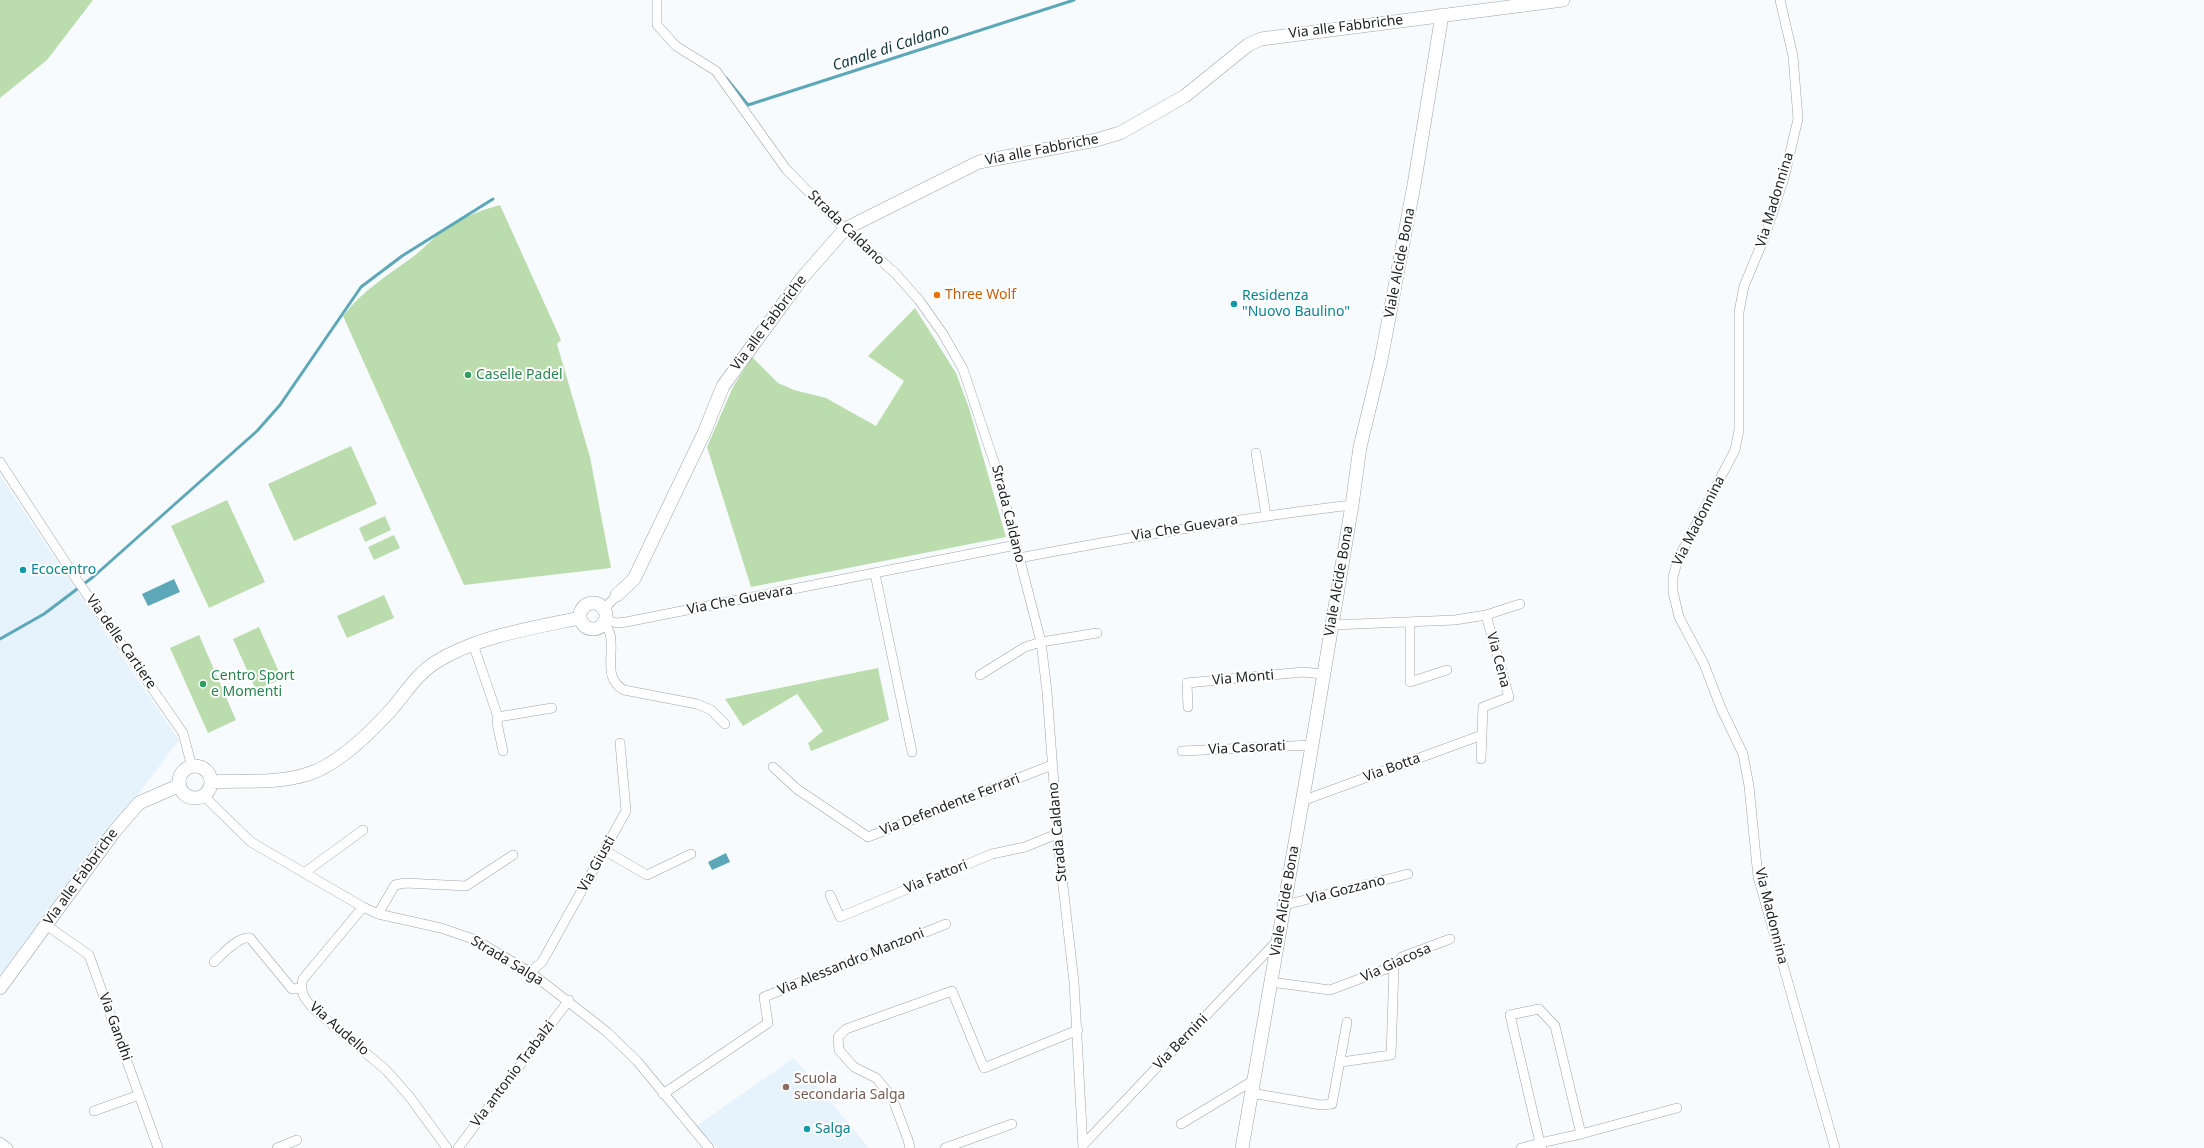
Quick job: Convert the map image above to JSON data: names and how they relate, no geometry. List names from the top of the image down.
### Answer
{
  "streets": {
    "street": [
      "Via alle Fabbriche",
      "Via Madonnina",
      "Strada Caldano",
      "Viale Alcide Bona",
      "Via Che Guevara",
      "Via delle Cartiere",
      "Via Cena",
      "Via Monti",
      "Via Casorati",
      "Via Botta",
      "Via Defendente Ferrari",
      "Via Giusti",
      "Via Fattori",
      "Via Gozzano",
      "Strada Salga",
      "Via Alessandro Manzoni",
      "Via Giacosa",
      "Via Gandhi",
      "Via Audello",
      "Via Bernini",
      "Via antonio Trabalzi"
    ]
  },
  "crossings": [
    ["Via alle Fabbriche", "Strada Caldano"],
    ["Via alle Fabbriche", "Viale Alcide Bona"],
    ["Via alle Fabbriche", "Via delle Cartiere"],
    ["Via alle Fabbriche", "Strada Salga"],
    ["Via alle Fabbriche", "Via Gandhi"],
    ["Strada Caldano", "Via Che Guevara"],
    ["Strada Caldano", "Via Defendente Ferrari"],
    ["Strada Caldano", "Via Fattori"],
    ["Strada Caldano", "Via Bernini"],
    ["Viale Alcide Bona", "Via Che Guevara"],
    ["Viale Alcide Bona", "Via Cena"],
    ["Viale Alcide Bona", "Via Monti"],
    ["Viale Alcide Bona", "Via Casorati"],
    ["Viale Alcide Bona", "Via Botta"],
    ["Viale Alcide Bona", "Via Gozzano"],
    ["Viale Alcide Bona", "Via Giacosa"],
    ["Viale Alcide Bona", "Via Bernini"],
    ["Via delle Cartiere", "Strada Salga"],
    ["Via Cena", "Via Botta"],
    ["Via Giusti", "Strada Salga"],
    ["Strada Salga", "Via Alessandro Manzoni"],
    ["Strada Salga", "Via Audello"],
    ["Strada Salga", "Via antonio Trabalzi"]
  ],
  "water": ["Canale di Caldano"],
  "places": [
    "Three Wolf",
    "Residenza \"Nuovo Baulino\"",
    "Caselle Padel",
    "Ecocentro",
    "Centro Sport e Momenti",
    "Scuola secondaria Salga",
    "Salga"
  ]
}
